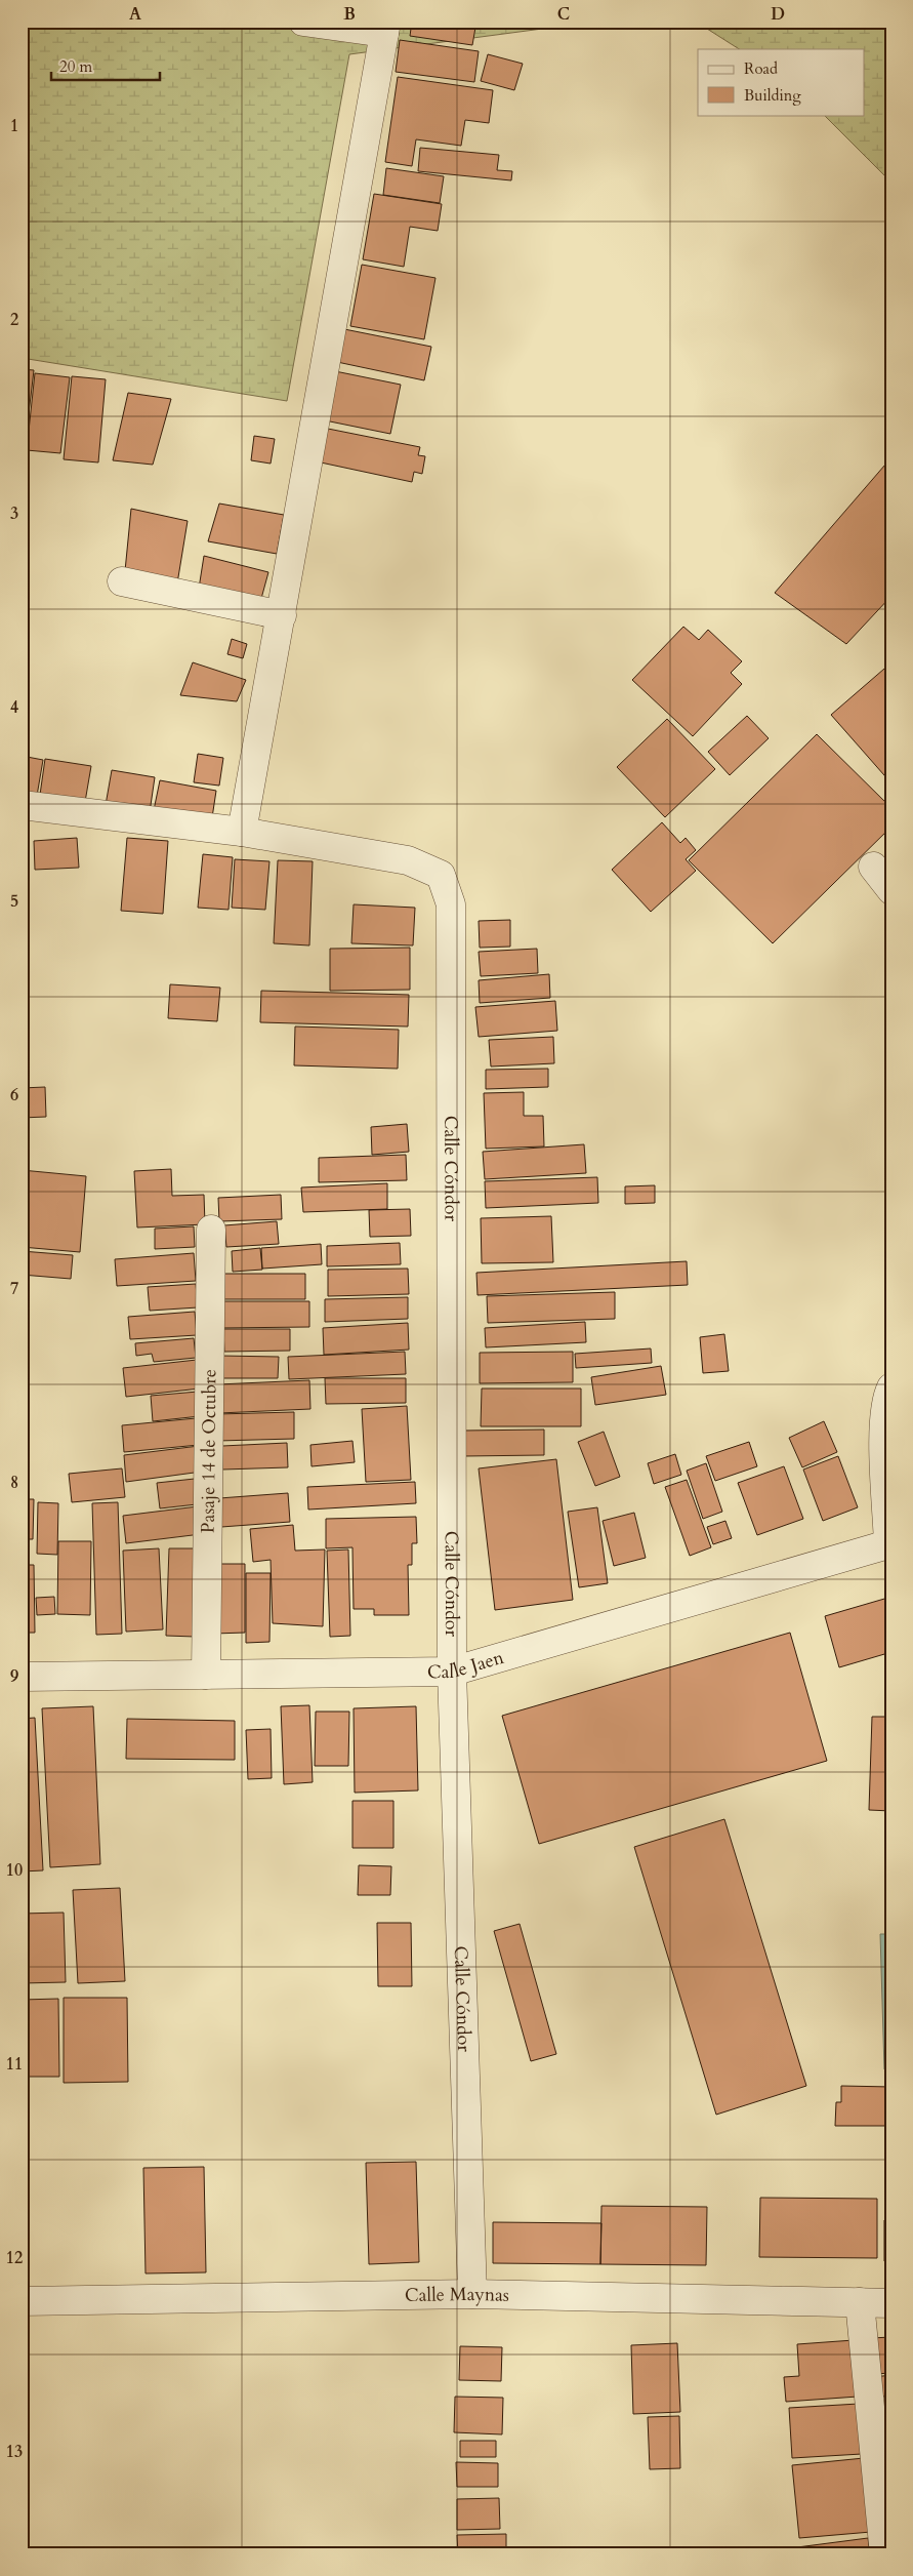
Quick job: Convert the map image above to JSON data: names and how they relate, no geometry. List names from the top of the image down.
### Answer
{
  "streets": {
    "street": [
      "Calle Cóndor",
      "Pasaje 14 de Octubre",
      "Calle Jaen",
      "Calle Maynas"
    ]
  },
  "crossings": [
    ["Calle Cóndor", "Calle Jaen"],
    ["Calle Cóndor", "Calle Maynas"],
    ["Pasaje 14 de Octubre", "Calle Jaen"]
  ],
  "legend": ["Road", "Building"],
  "scale_bar": "20 m",
  "grid": {
    "columns": [
      "A",
      "B",
      "C",
      "D"
    ],
    "rows": [
      "1",
      "2",
      "3",
      "4",
      "5",
      "6",
      "7",
      "8",
      "9",
      "10",
      "11",
      "12",
      "13"
    ]
  }
}
